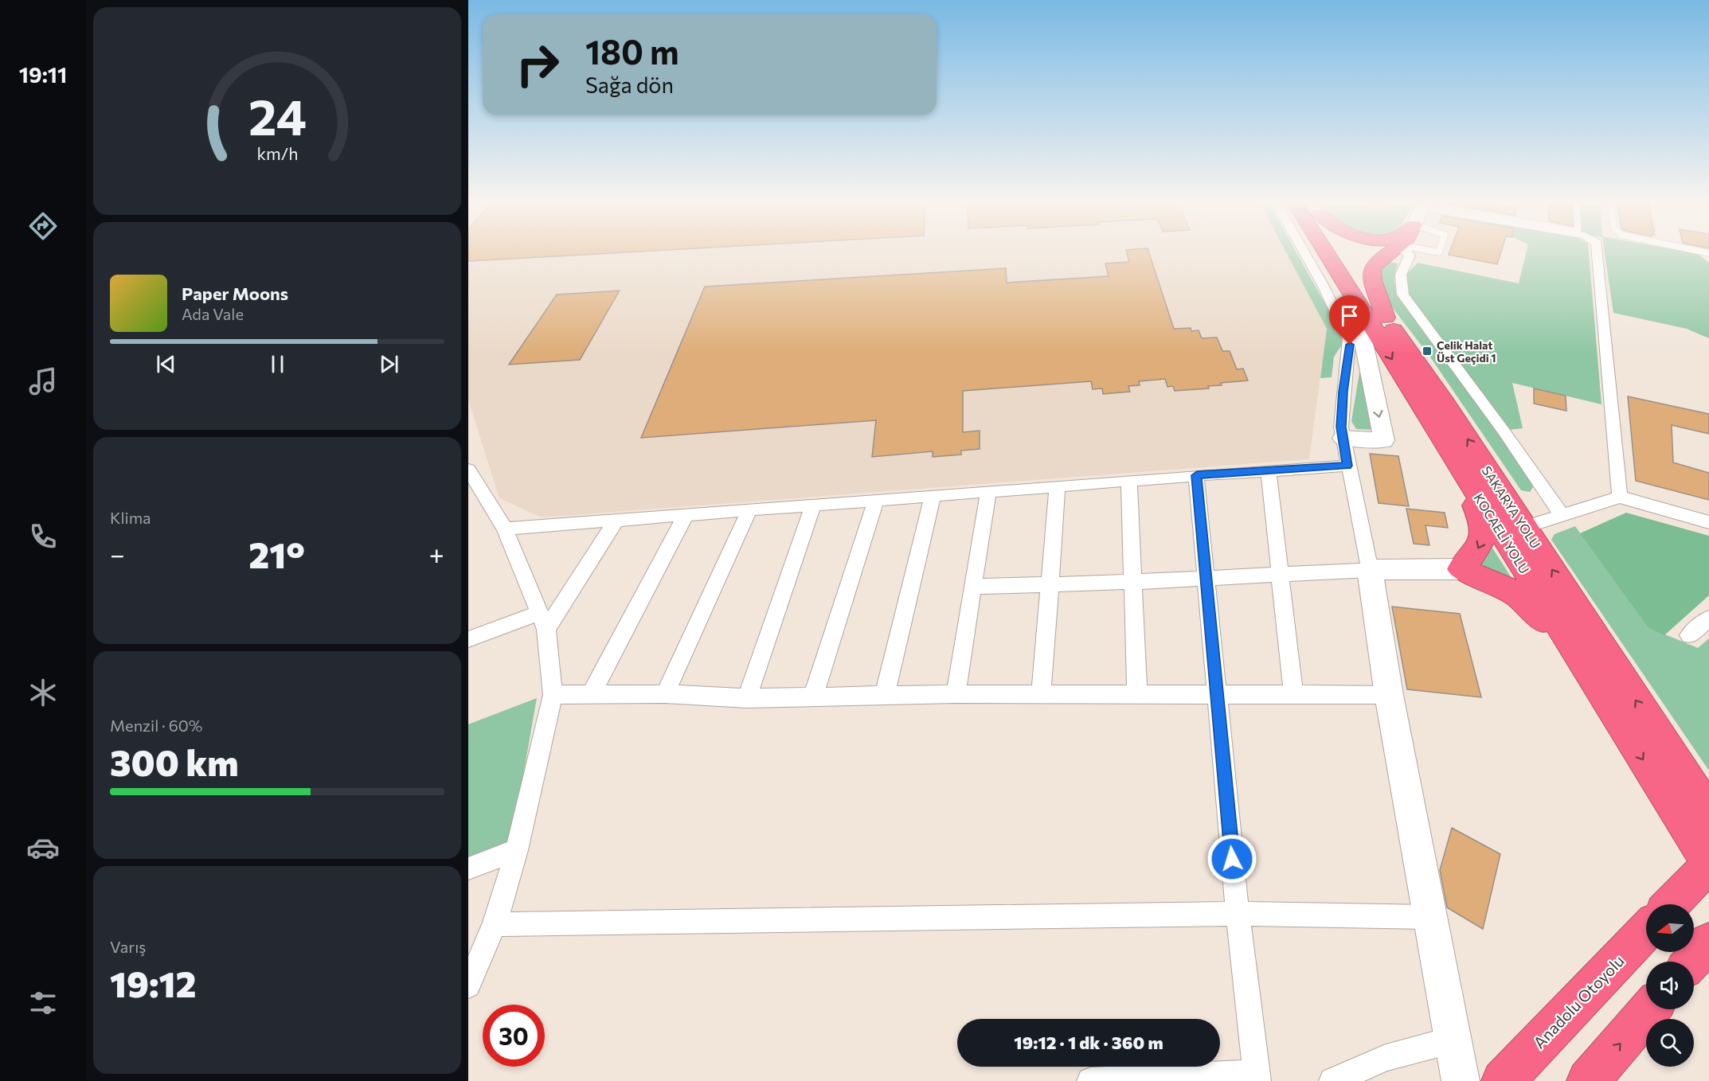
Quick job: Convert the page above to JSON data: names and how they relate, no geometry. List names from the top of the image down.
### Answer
{
  "streets": {
    "highway": ["SAKARYA YOLU", "KOCAELİ YOLU", "Anadolu Otoyolu"]
  },
  "crossings": [
    ["KOCAELİ YOLU", "Anadolu Otoyolu"]
  ],
  "one_way": ["KOCAELİ YOLU"],
  "places": {
    "transit": ["Çelik Halat Üst Geçidi 1"]
  },
  "north": "left",
  "page": {
    "tabs": "19:11",
    "turn": ["180 m", "Sağa dön"],
    "song": ["Paper Moons", "Ada Vale"],
    "tile": [
      "Klima",
      ["Menzil · 60%", "300 km"],
      ["Varış", "19:12"]
    ],
    "heat": ["−", "21°", "+"],
    "limit": "30",
    "trip": "19:12 · 1 dk · 360 m",
    "gauge": ["24", "km/h"]
  }
}
